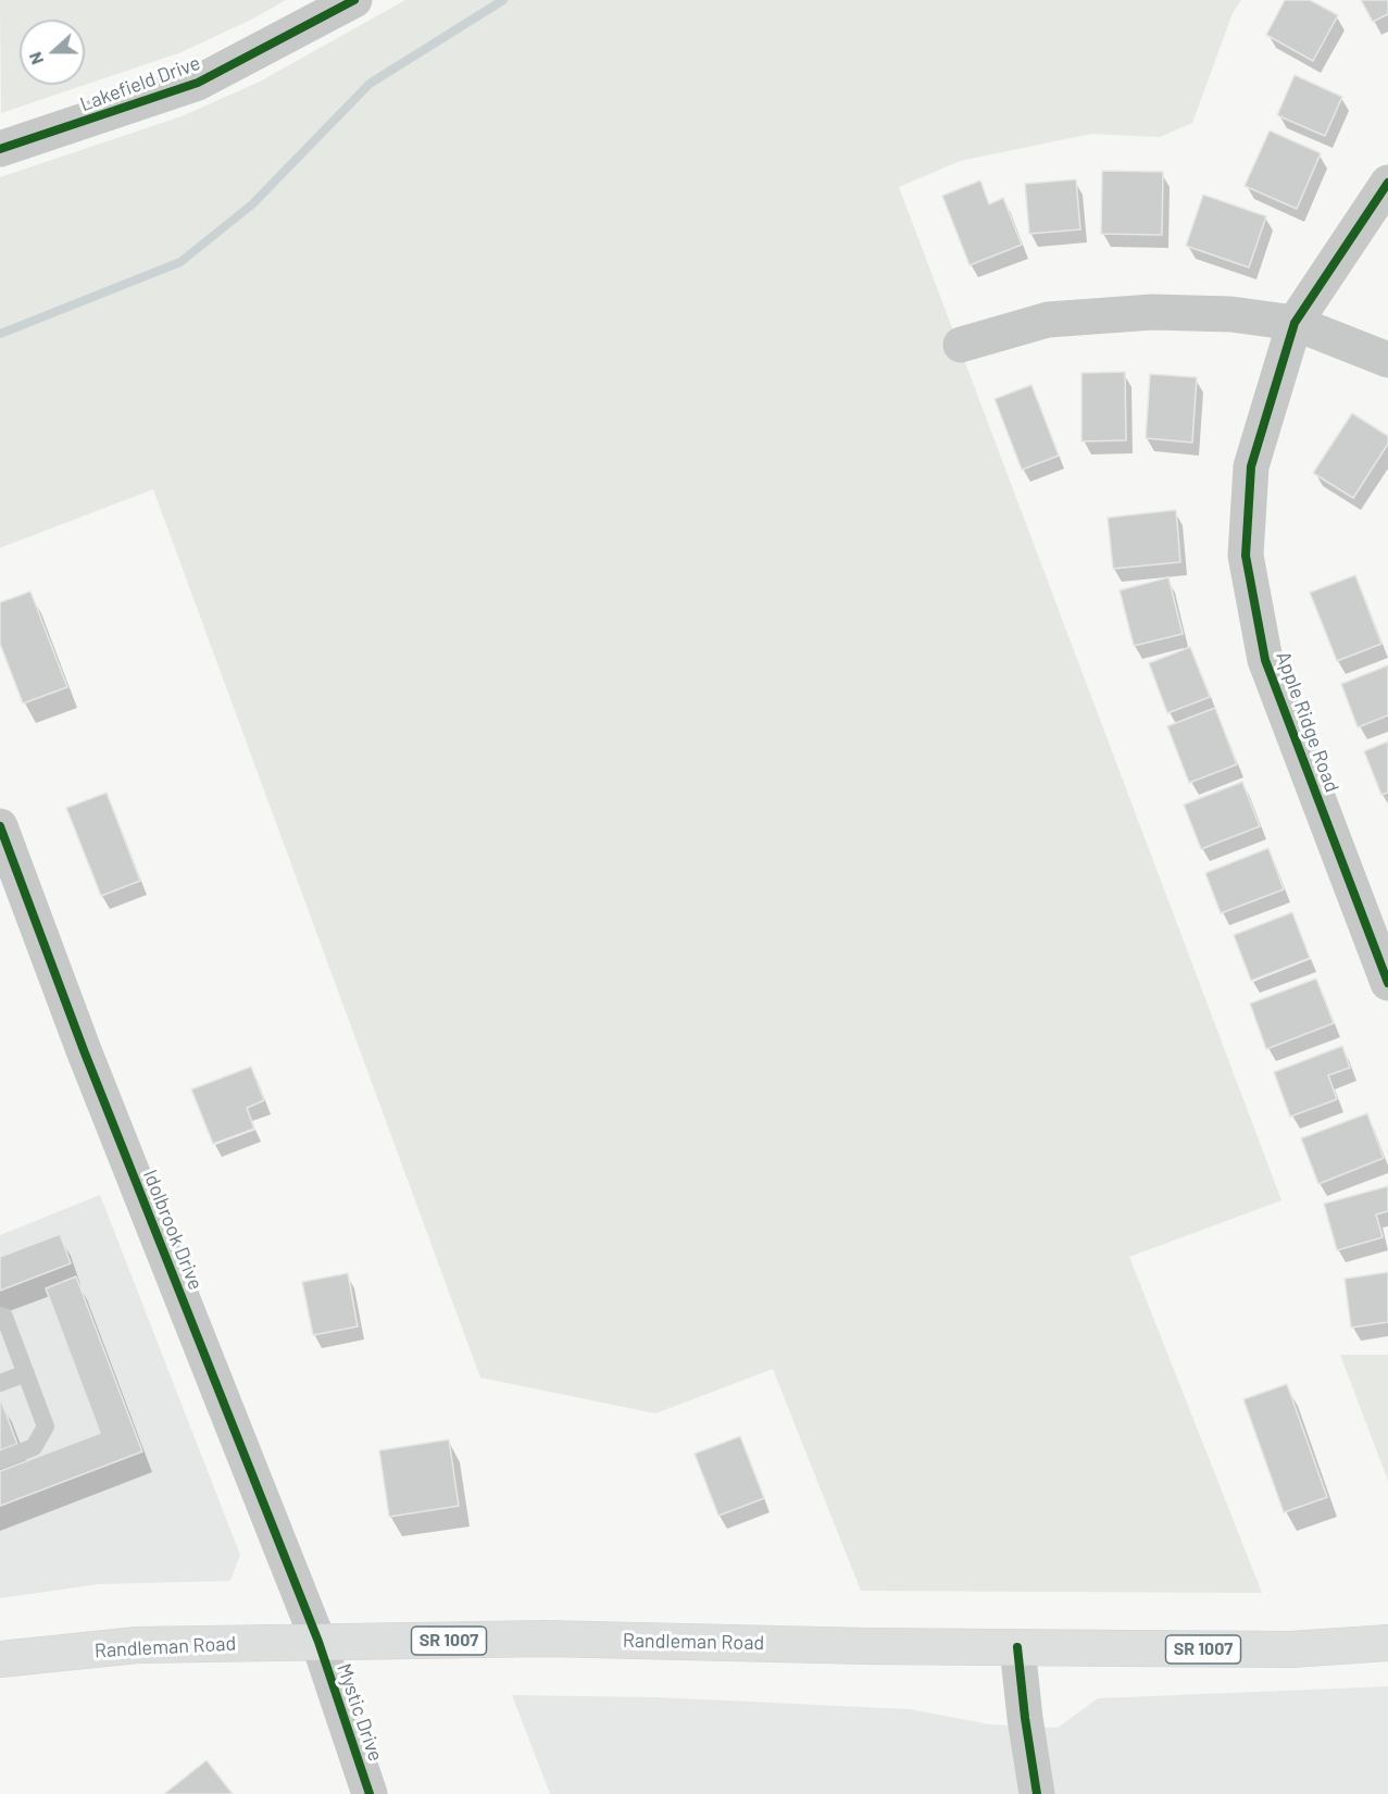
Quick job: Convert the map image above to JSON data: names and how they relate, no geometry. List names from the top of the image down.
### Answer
{
  "streets": {
    "main road": ["SR 1007", "Randleman Road"],
    "street": [
      "Lakefield Drive",
      "Apple Ridge Road",
      "Idolbrook Drive",
      "Mystic Drive"
    ]
  },
  "crossings": [
    ["Idolbrook Drive", "Randleman Road"],
    ["Idolbrook Drive", "Mystic Drive"],
    ["Randleman Road", "Mystic Drive"]
  ],
  "north": "left"
}
